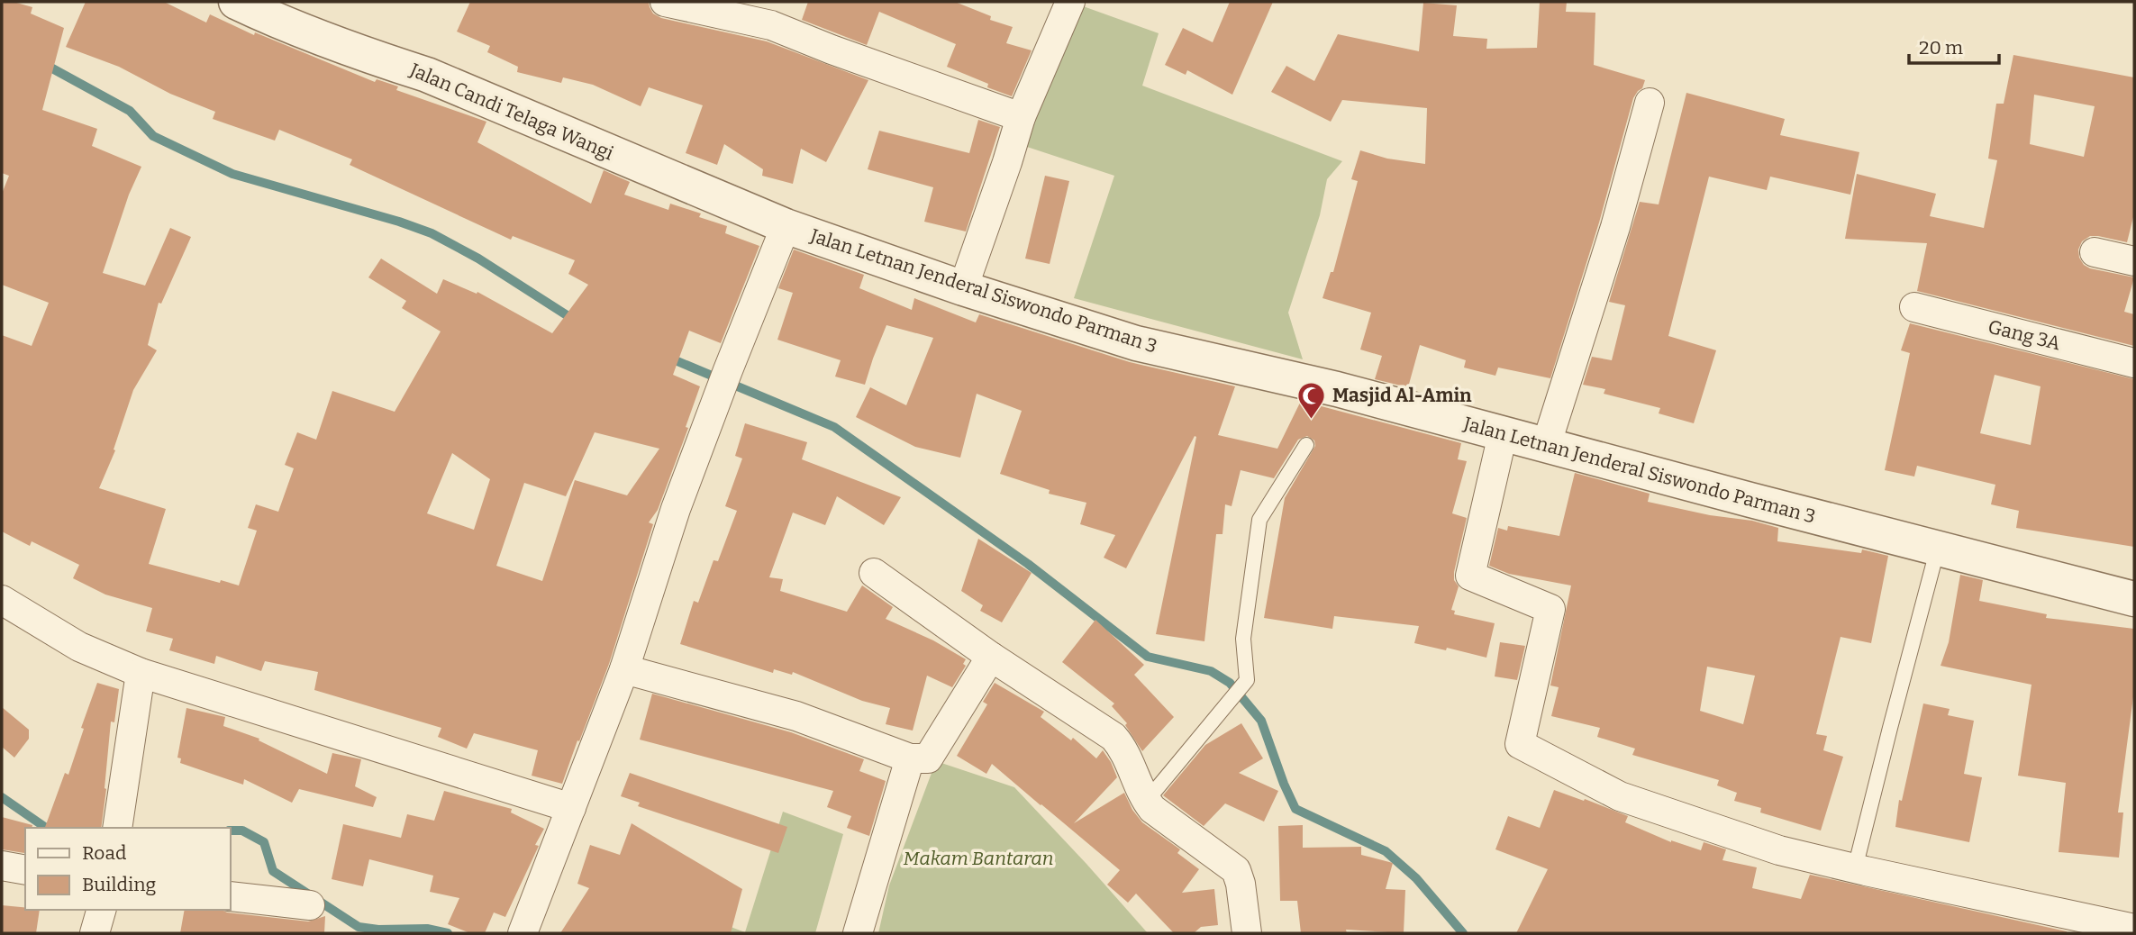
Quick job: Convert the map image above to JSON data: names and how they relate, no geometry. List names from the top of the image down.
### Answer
{
  "streets": {
    "street": ["Jalan Candi Telaga Wangi", "Jalan Letnan Jenderal Siswondo Parman 3", "Gang 3A"]
  },
  "crossings": [
    ["Jalan Candi Telaga Wangi", "Jalan Letnan Jenderal Siswondo Parman 3"]
  ],
  "parks": ["Makam Bantaran"],
  "places": {
    "mosque": ["Masjid Al-Amin"]
  },
  "legend": ["Road", "Building"],
  "scale_bar": "20 m"
}
